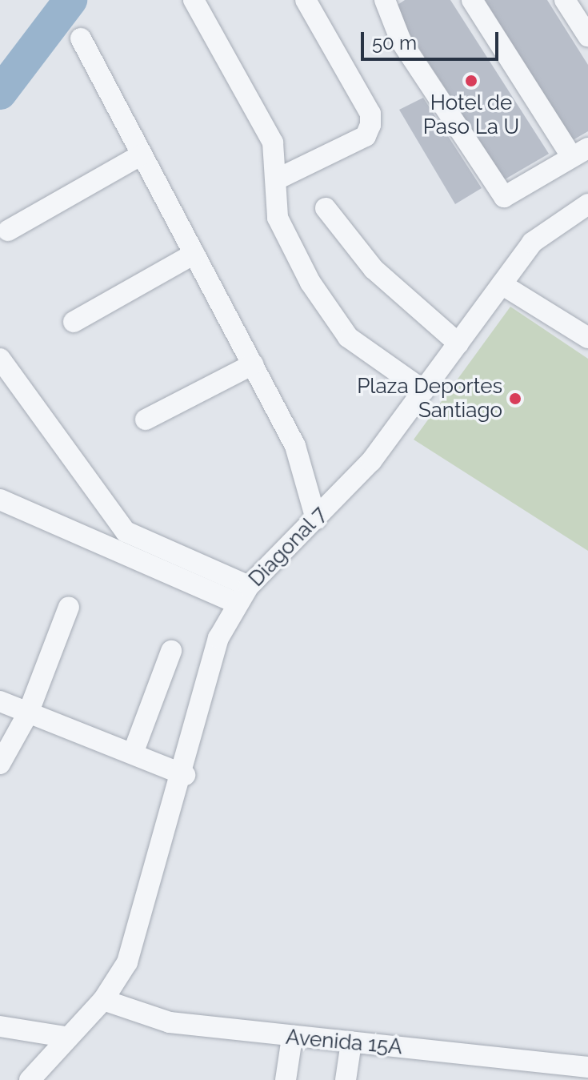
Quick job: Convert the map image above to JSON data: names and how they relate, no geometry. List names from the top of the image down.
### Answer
{
  "streets": {
    "street": ["Diagonal 7", "Avenida 15A"]
  },
  "crossings": [
    ["Diagonal 7", "Avenida 15A"]
  ],
  "places": ["Hotel de Paso La U", "Plaza Deportes Santiago"],
  "scale_bar": "50 m"
}
